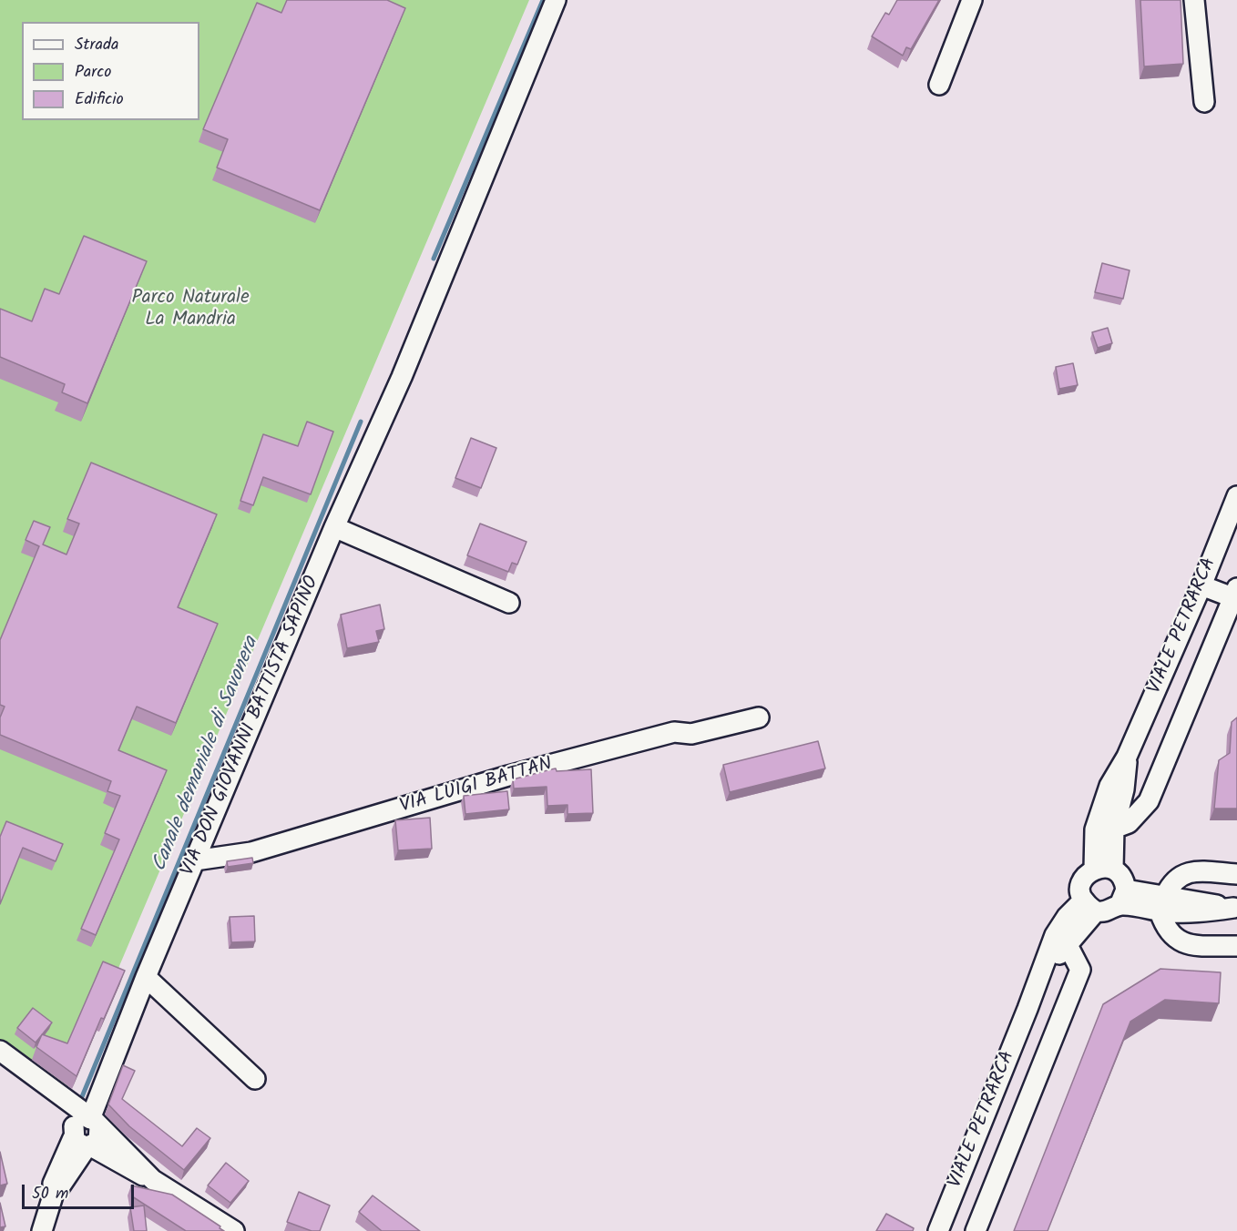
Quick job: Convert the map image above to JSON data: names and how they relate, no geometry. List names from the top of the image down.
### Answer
{
  "streets": {
    "street": ["VIALE PETRARCA", "VIA DON GIOVANNI BATTISTA SAPINO", "VIA LUIGI BATTAN"]
  },
  "crossings": [
    ["VIA DON GIOVANNI BATTISTA SAPINO", "VIA LUIGI BATTAN"]
  ],
  "water": ["Canale demaniale di Savonera"],
  "parks": ["Parco Naturale La Mandria"],
  "legend": ["Strada", "Parco", "Edificio"],
  "scale_bar": "50 m"
}
